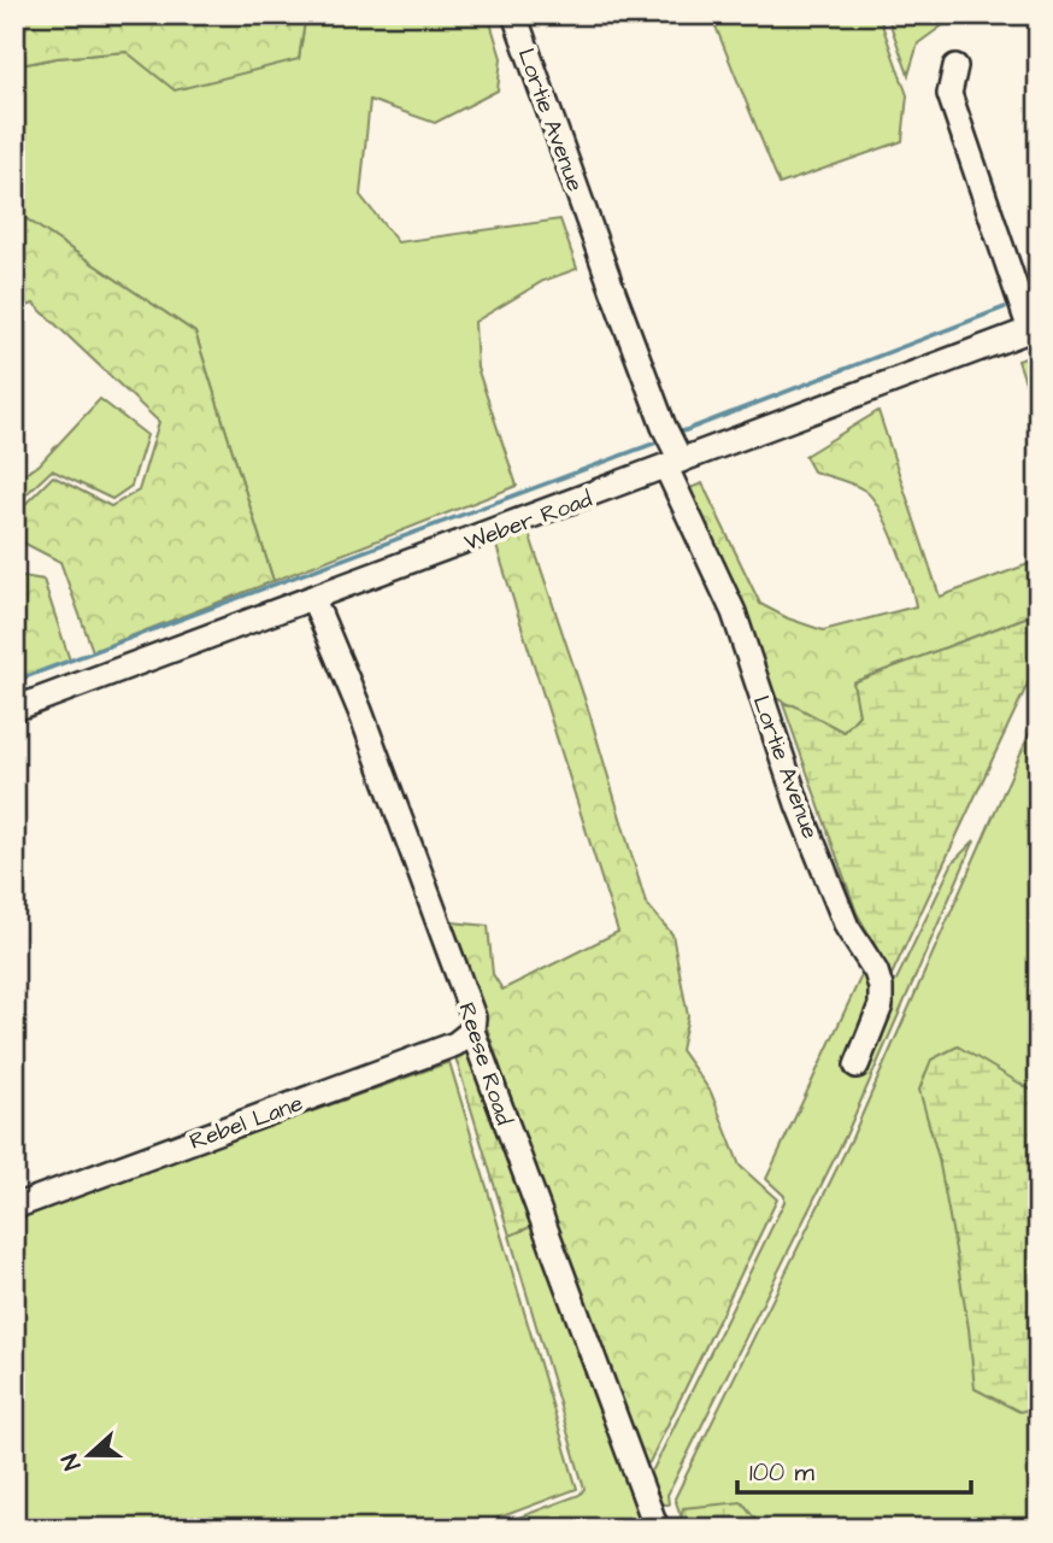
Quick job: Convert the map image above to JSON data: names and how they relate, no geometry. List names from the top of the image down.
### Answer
{
  "streets": {
    "street": [
      "Lortie Avenue",
      "Weber Road",
      "Reese Road",
      "Rebel Lane"
    ]
  },
  "crossings": [
    ["Lortie Avenue", "Weber Road"],
    ["Weber Road", "Reese Road"],
    ["Reese Road", "Rebel Lane"]
  ],
  "scale_bar": "100 m",
  "north": "left"
}
